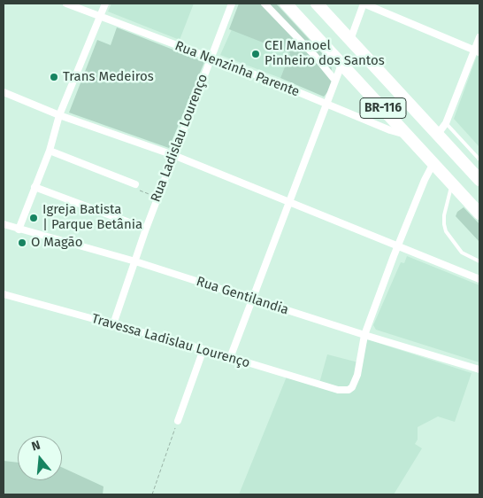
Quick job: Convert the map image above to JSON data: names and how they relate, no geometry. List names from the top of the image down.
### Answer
{
  "streets": {
    "highway": ["BR-116"],
    "street": [
      "Rua Nenzinha Parente",
      "Rua Ladislau Lourenço",
      "Rua Gentilandia",
      "Travessa Ladislau Lourenço"
    ]
  },
  "crossings": [
    ["Rua Nenzinha Parente", "BR-116"],
    ["Rua Nenzinha Parente", "Rua Ladislau Lourenço"],
    ["Rua Ladislau Lourenço", "Rua Gentilandia"],
    ["Rua Ladislau Lourenço", "Travessa Ladislau Lourenço"],
    ["Rua Gentilandia", "Travessa Ladislau Lourenço"]
  ],
  "places": [
    "CEI Manoel Pinheiro dos Santos",
    "Trans Medeiros",
    "Igreja Batista | Parque Betânia",
    "O Magão"
  ],
  "north": "top"
}
